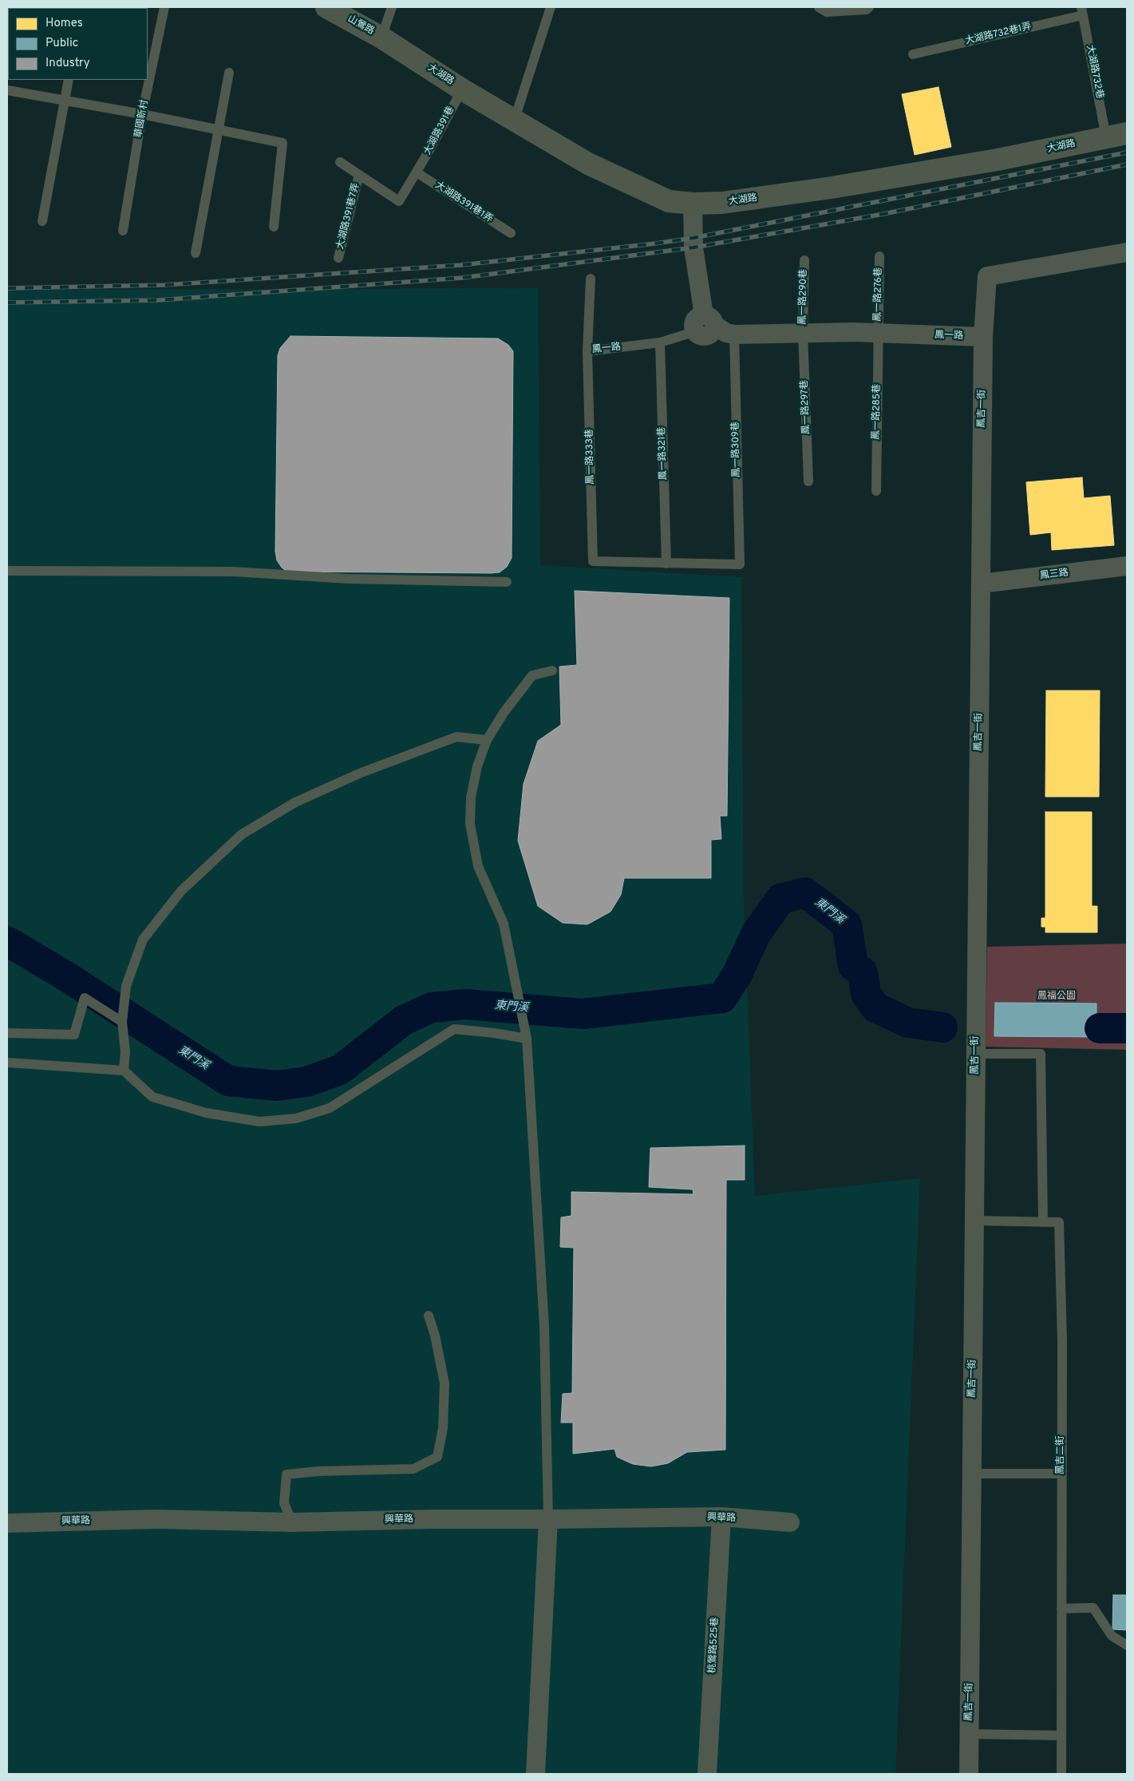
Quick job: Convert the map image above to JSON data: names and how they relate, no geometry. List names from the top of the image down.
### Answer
{
  "streets": {
    "street": [
      "山鶯路",
      "大湖路",
      "鳳一路",
      "鳳吉一街",
      "鳳三路",
      "興華路",
      "桃鶯路525巷"
    ],
    "lane": [
      "大湖路732巷1弄",
      "大湖路732巷",
      "華國新村",
      "大湖路391巷",
      "大湖路391巷1弄",
      "大湖路391巷7弄",
      "鳳一路276巷",
      "鳳一路290巷",
      "鳳一路297巷",
      "鳳一路285巷",
      "鳳一路309巷",
      "鳳一路321巷",
      "鳳一路333巷",
      "鳳吉二街"
    ]
  },
  "crossings": [
    ["山鶯路", "大湖路"],
    ["大湖路732巷1弄", "大湖路732巷"],
    ["大湖路732巷", "大湖路"],
    ["大湖路", "大湖路391巷"],
    ["大湖路391巷", "大湖路391巷1弄"],
    ["大湖路391巷", "大湖路391巷7弄"],
    ["鳳一路276巷", "鳳一路"],
    ["鳳一路276巷", "鳳一路285巷"],
    ["鳳一路290巷", "鳳一路"],
    ["鳳一路290巷", "鳳一路297巷"],
    ["鳳一路", "鳳一路297巷"],
    ["鳳一路", "鳳吉一街"],
    ["鳳一路", "鳳一路285巷"],
    ["鳳一路", "鳳一路309巷"],
    ["鳳一路", "鳳一路321巷"],
    ["鳳一路", "鳳一路333巷"],
    ["鳳吉一街", "鳳三路"],
    ["鳳吉一街", "鳳吉二街"],
    ["鳳一路309巷", "鳳一路321巷"],
    ["鳳一路309巷", "鳳一路333巷"],
    ["鳳一路321巷", "鳳一路333巷"],
    ["興華路", "桃鶯路525巷"]
  ],
  "water": ["東門溪"],
  "parks": ["鳳福公園"],
  "legend": ["Homes", "Public", "Industry"]
}
